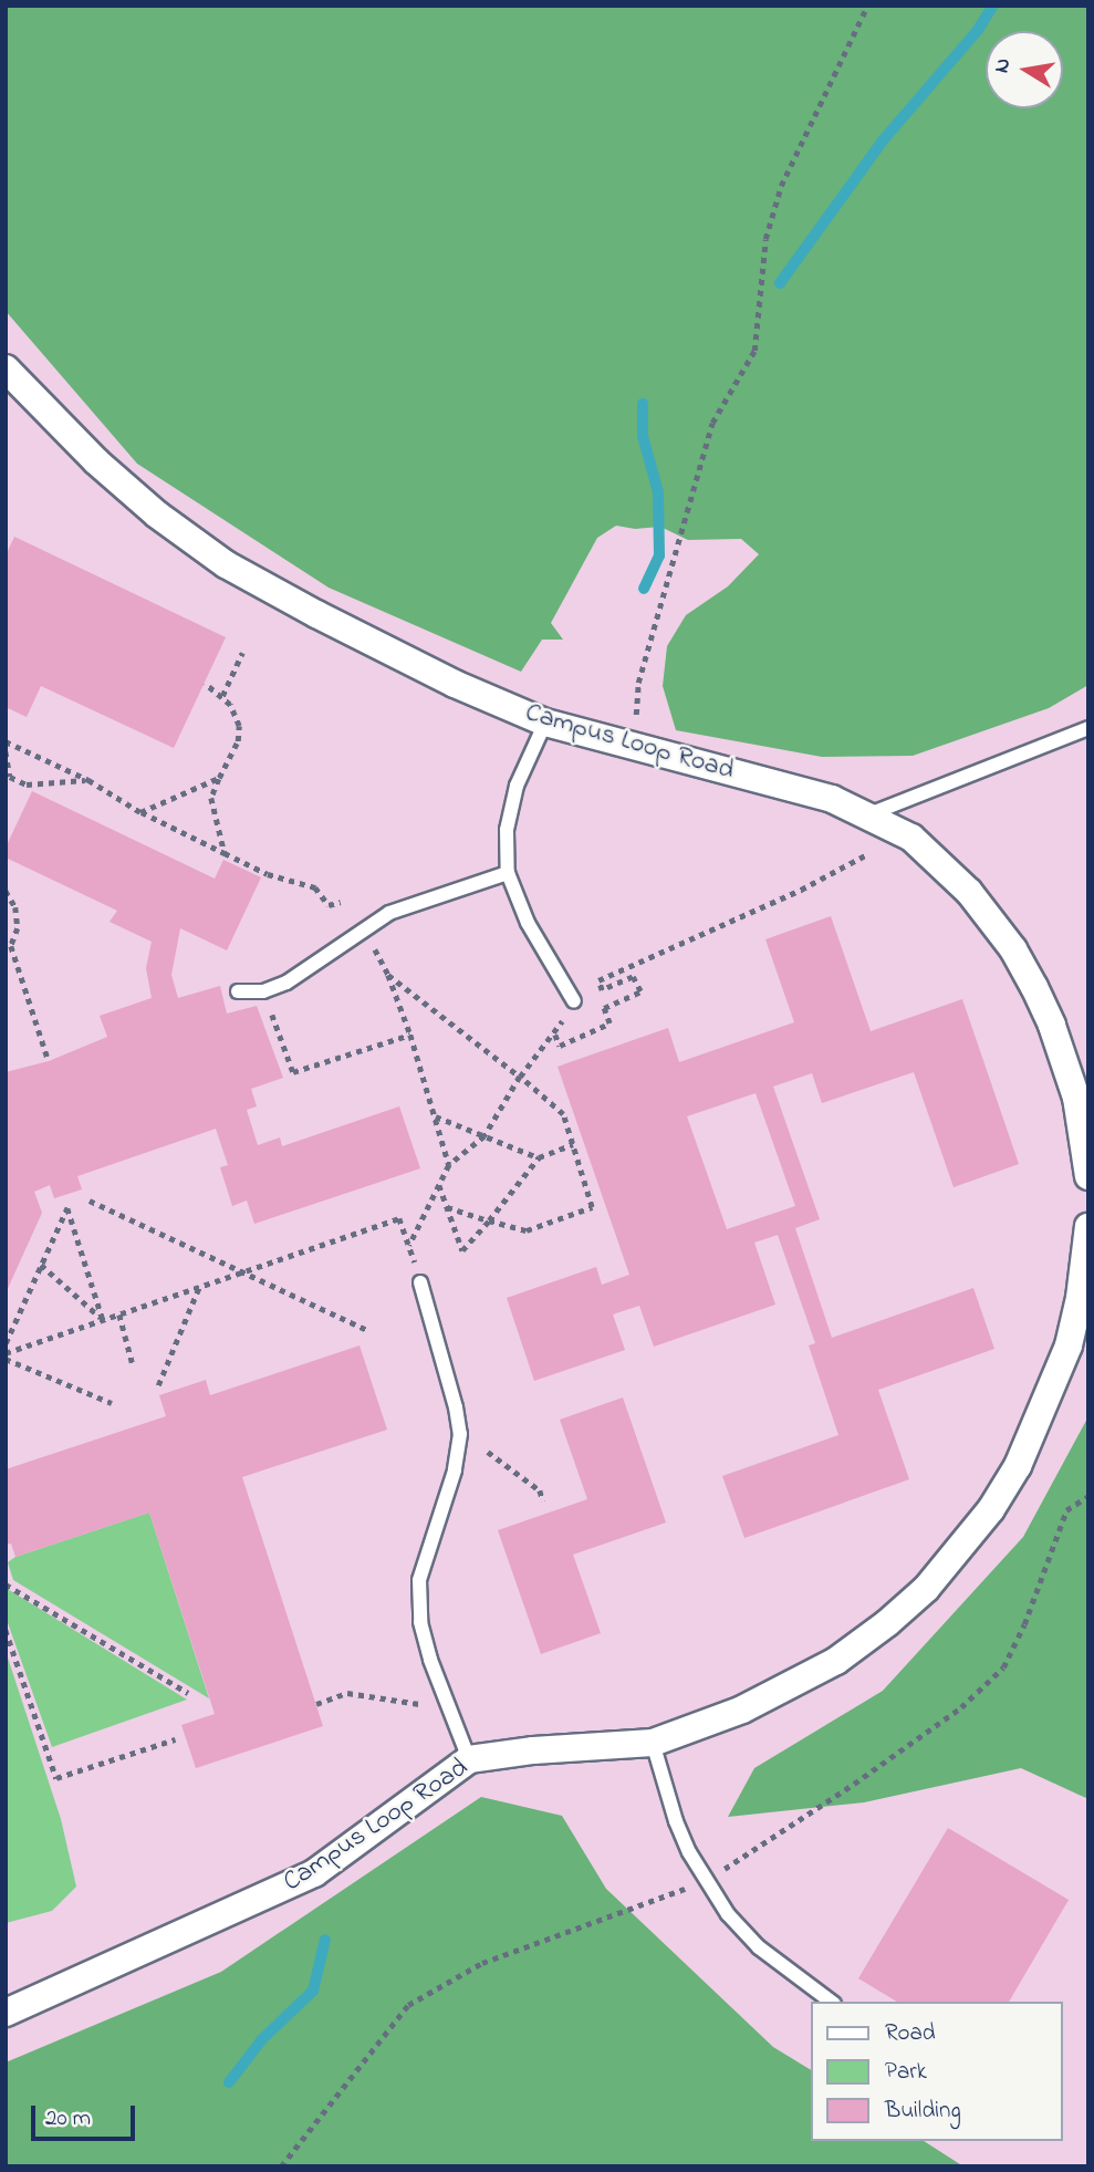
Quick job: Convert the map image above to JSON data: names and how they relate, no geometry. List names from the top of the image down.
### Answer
{
  "streets": {
    "street": ["Campus Loop Road"]
  },
  "legend": ["Road", "Park", "Building"],
  "scale_bar": "20 m",
  "north": "left"
}
